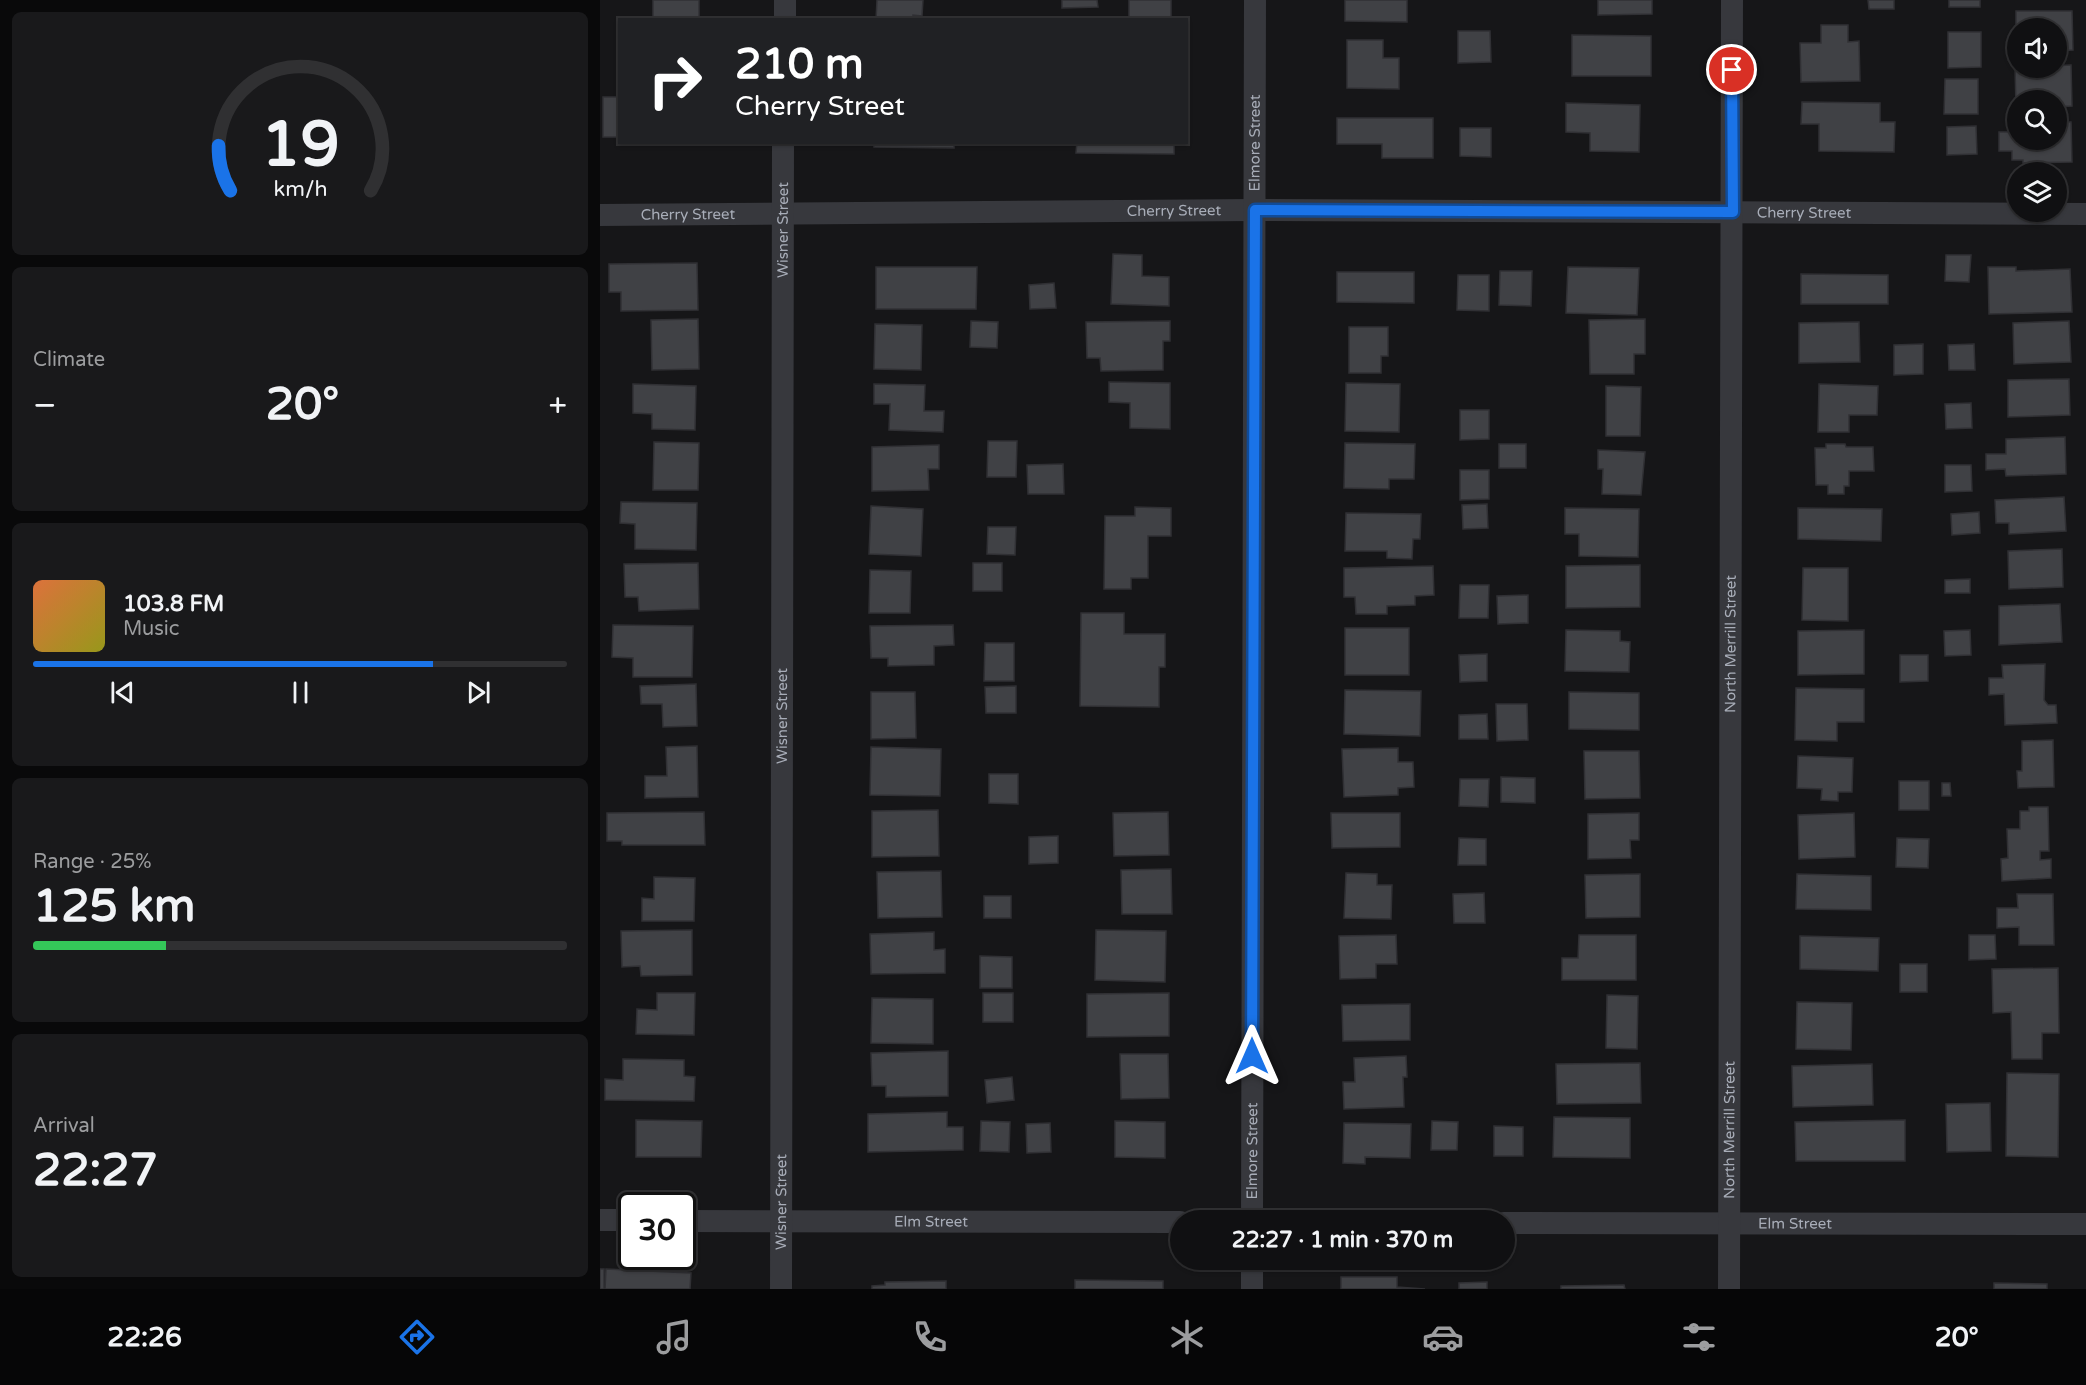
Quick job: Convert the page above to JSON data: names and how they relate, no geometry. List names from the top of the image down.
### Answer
{
  "streets": {
    "street": [
      "Elmore Street",
      "Cherry Street",
      "Wisner Street",
      "North Merrill Street",
      "Elm Street"
    ]
  },
  "crossings": [
    ["Elmore Street", "Cherry Street"],
    ["Cherry Street", "Wisner Street"],
    ["Cherry Street", "North Merrill Street"],
    ["Wisner Street", "Elm Street"],
    ["North Merrill Street", "Elm Street"]
  ],
  "page": {
    "turn": ["210 m", "Cherry Street"],
    "tile": [
      "Climate",
      ["Range · 25%", "125 km"],
      ["Arrival", "22:27"]
    ],
    "heat": ["−", "20°", "+"],
    "song": ["103.8 FM", "Music"],
    "limit": "30",
    "trip": "22:27 · 1 min · 370 m",
    "tabs": ["22:26", "20°"],
    "gauge": ["19", "km/h"]
  }
}
